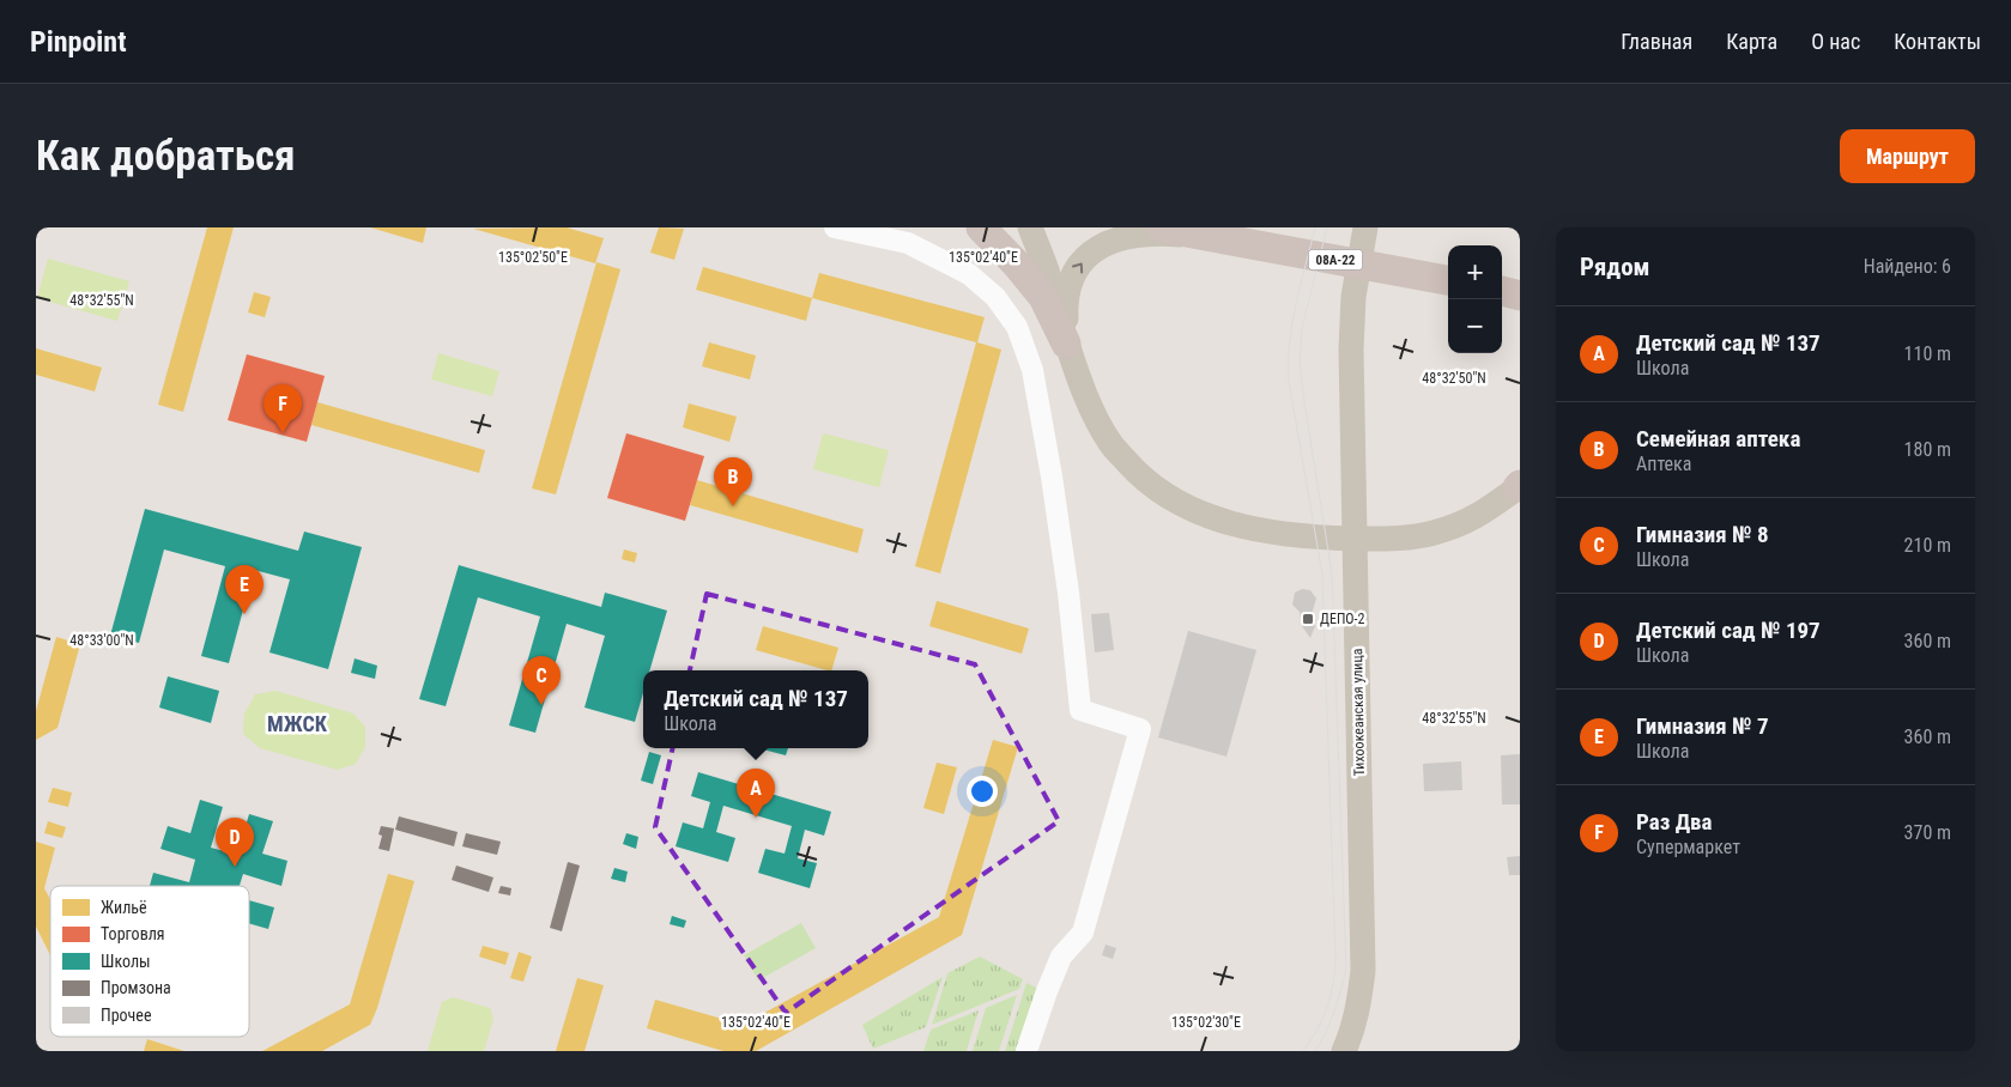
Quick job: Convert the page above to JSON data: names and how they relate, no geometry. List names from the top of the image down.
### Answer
{
  "streets": {
    "highway": ["08А-22"],
    "main road": ["Тихоокеанская улица"]
  },
  "districts": ["МЖСК"],
  "places": {
    "transit": ["ДЕПО-2"]
  },
  "legend": [
    "Жильё",
    "Торговля",
    "Школы",
    "Промзона",
    "Прочее"
  ],
  "page": {
    "header": "Pinpoint",
    "nav": [
      "Главная",
      "Карта",
      "О нас",
      "Контакты"
    ],
    "buttons": "Маршрут",
    "title": "Как добраться",
    "heading": ["Рядом", "Найдено: 6"],
    "map_buttons": ["+", "−"],
    "list": [
      {
        "mark": "A",
        "name": "Детский сад № 137",
        "note": "Школа",
        "value": "110 m"
      },
      {
        "mark": "B",
        "name": "Семейная аптека",
        "note": "Аптека",
        "value": "180 m"
      },
      {
        "mark": "C",
        "name": "Гимназия № 8",
        "note": "Школа",
        "value": "210 m"
      },
      {
        "mark": "D",
        "name": "Детский сад № 197",
        "note": "Школа",
        "value": "360 m"
      },
      {
        "mark": "E",
        "name": "Гимназия № 7",
        "note": "Школа",
        "value": "360 m"
      },
      {
        "mark": "F",
        "name": "Раз Два",
        "note": "Супермаркет",
        "value": "370 m"
      }
    ],
    "pins": [
      "F",
      "B",
      "E",
      "C",
      "A",
      "D"
    ],
    "popup": ["Детский сад № 137", "Школа"]
  },
  "coordinates": [
    "135°02'50\"E",
    "135°02'40\"E",
    "48°32'55\"N",
    "48°32'50\"N",
    "48°33'00\"N",
    "135°02'30\"E"
  ]
}
